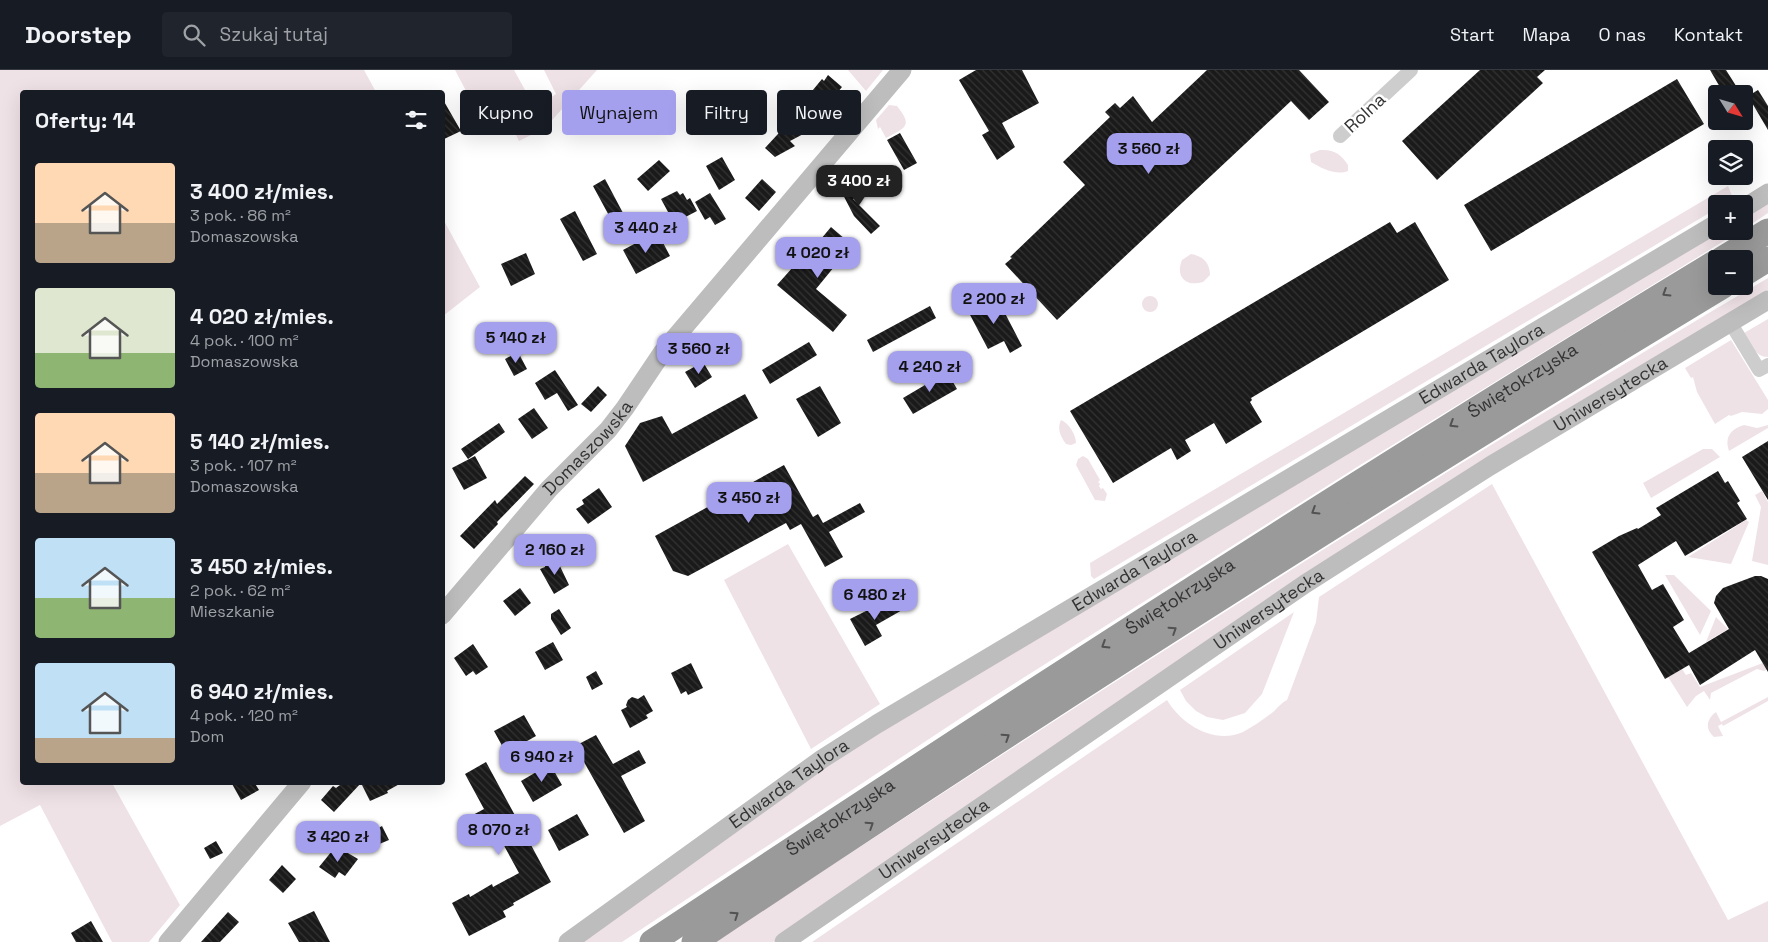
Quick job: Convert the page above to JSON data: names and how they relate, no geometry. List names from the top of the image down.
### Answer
{
  "streets": {
    "highway": ["Świętokrzyska"],
    "street": [
      "Rolna",
      "Edwarda Taylora",
      "Uniwersytecka",
      "Domaszowska"
    ]
  },
  "north": "bottom right",
  "page": {
    "header": "Doorstep",
    "search": "Szukaj tutaj",
    "nav": [
      "Start",
      "Mapa",
      "O nas",
      "Kontakt"
    ],
    "map_buttons": ["+", "−"],
    "chip": [
      "Kupno",
      "Wynajem",
      "Filtry",
      "Nowe"
    ],
    "heading": "Oferty: 14",
    "price": [
      "3 560 zł",
      "3 400 zł",
      "3 440 zł",
      "4 020 zł",
      "2 200 zł",
      "5 140 zł",
      "3 560 zł",
      "4 240 zł",
      "3 450 zł",
      "2 160 zł",
      "6 480 zł",
      "6 940 zł",
      "8 070 zł",
      "3 420 zł"
    ],
    "list": [
      {
        "name": "3 400 zł/mies.",
        "note": "3 pok. · 86 m² · Domaszowska"
      },
      {
        "name": "4 020 zł/mies.",
        "note": "4 pok. · 100 m² · Domaszowska"
      },
      {
        "name": "5 140 zł/mies.",
        "note": "3 pok. · 107 m² · Domaszowska"
      },
      {
        "name": "3 450 zł/mies.",
        "note": "2 pok. · 62 m² · Mieszkanie"
      },
      {
        "name": "6 940 zł/mies.",
        "note": "4 pok. · 120 m² · Dom"
      }
    ]
  }
}
